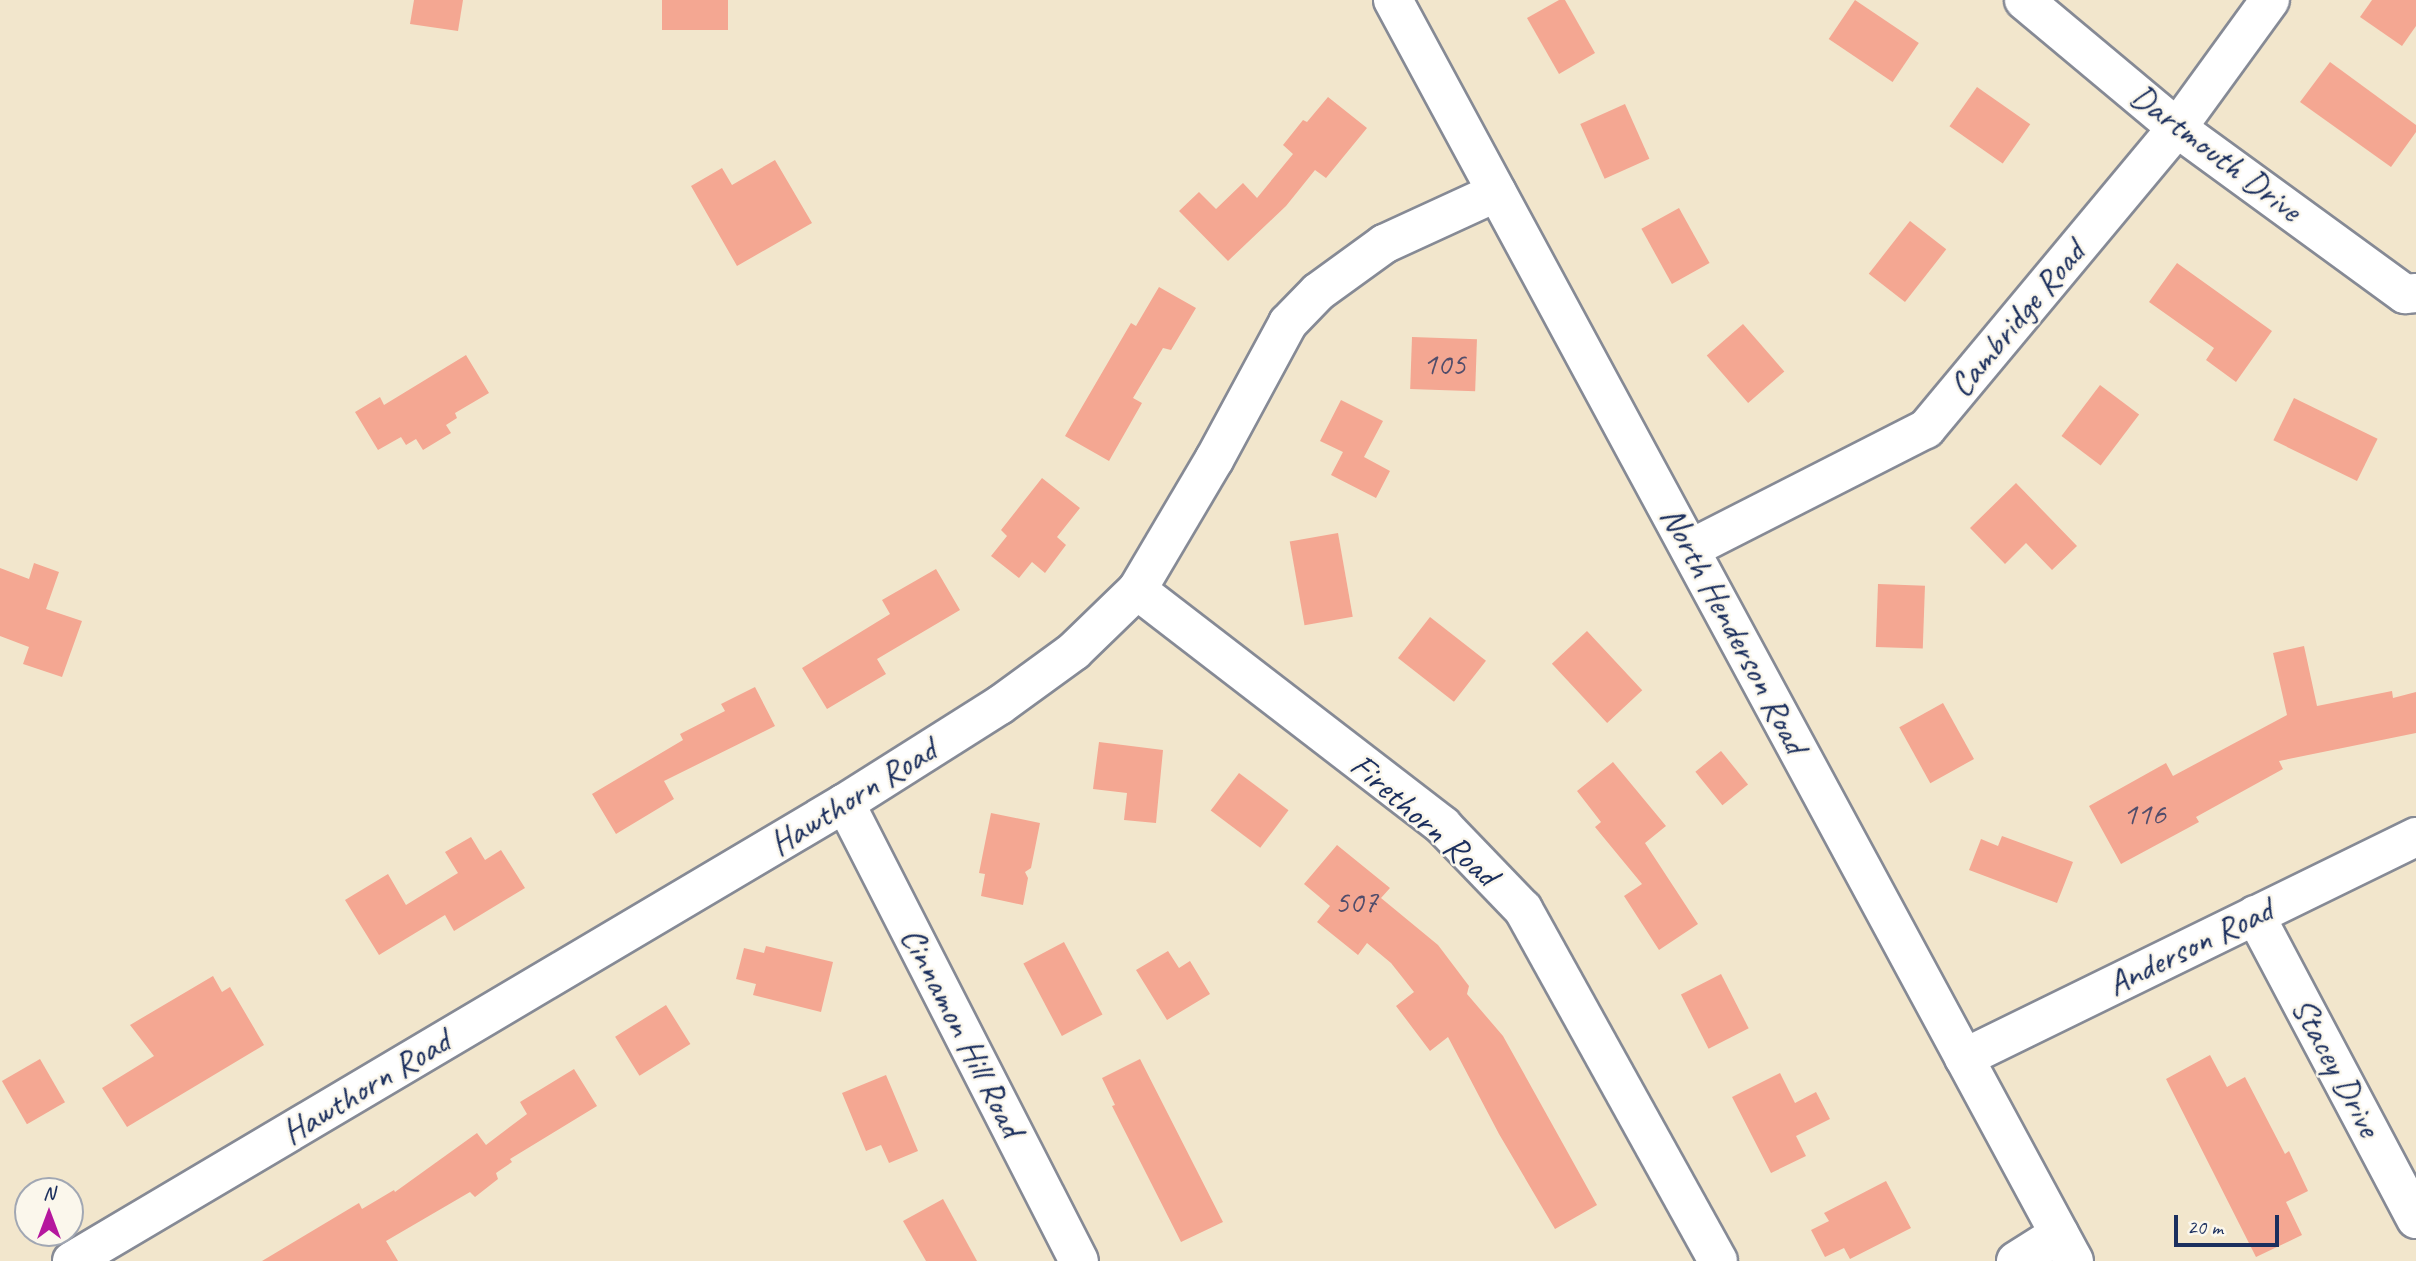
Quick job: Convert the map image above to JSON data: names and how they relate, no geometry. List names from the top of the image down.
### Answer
{
  "streets": {
    "street": [
      "Dartmouth Drive",
      "Cambridge Road",
      "North Henderson Road",
      "Hawthorn Road",
      "Firethorn Road",
      "Anderson Road",
      "Cinnamon Hill Road",
      "Stacey Drive"
    ]
  },
  "crossings": [
    ["Dartmouth Drive", "Cambridge Road"],
    ["Cambridge Road", "North Henderson Road"],
    ["North Henderson Road", "Hawthorn Road"],
    ["North Henderson Road", "Anderson Road"],
    ["Hawthorn Road", "Firethorn Road"],
    ["Hawthorn Road", "Cinnamon Hill Road"],
    ["Anderson Road", "Stacey Drive"]
  ],
  "house_numbers": ["105", "116", "507"],
  "scale_bar": "20 m",
  "north": "top"
}
